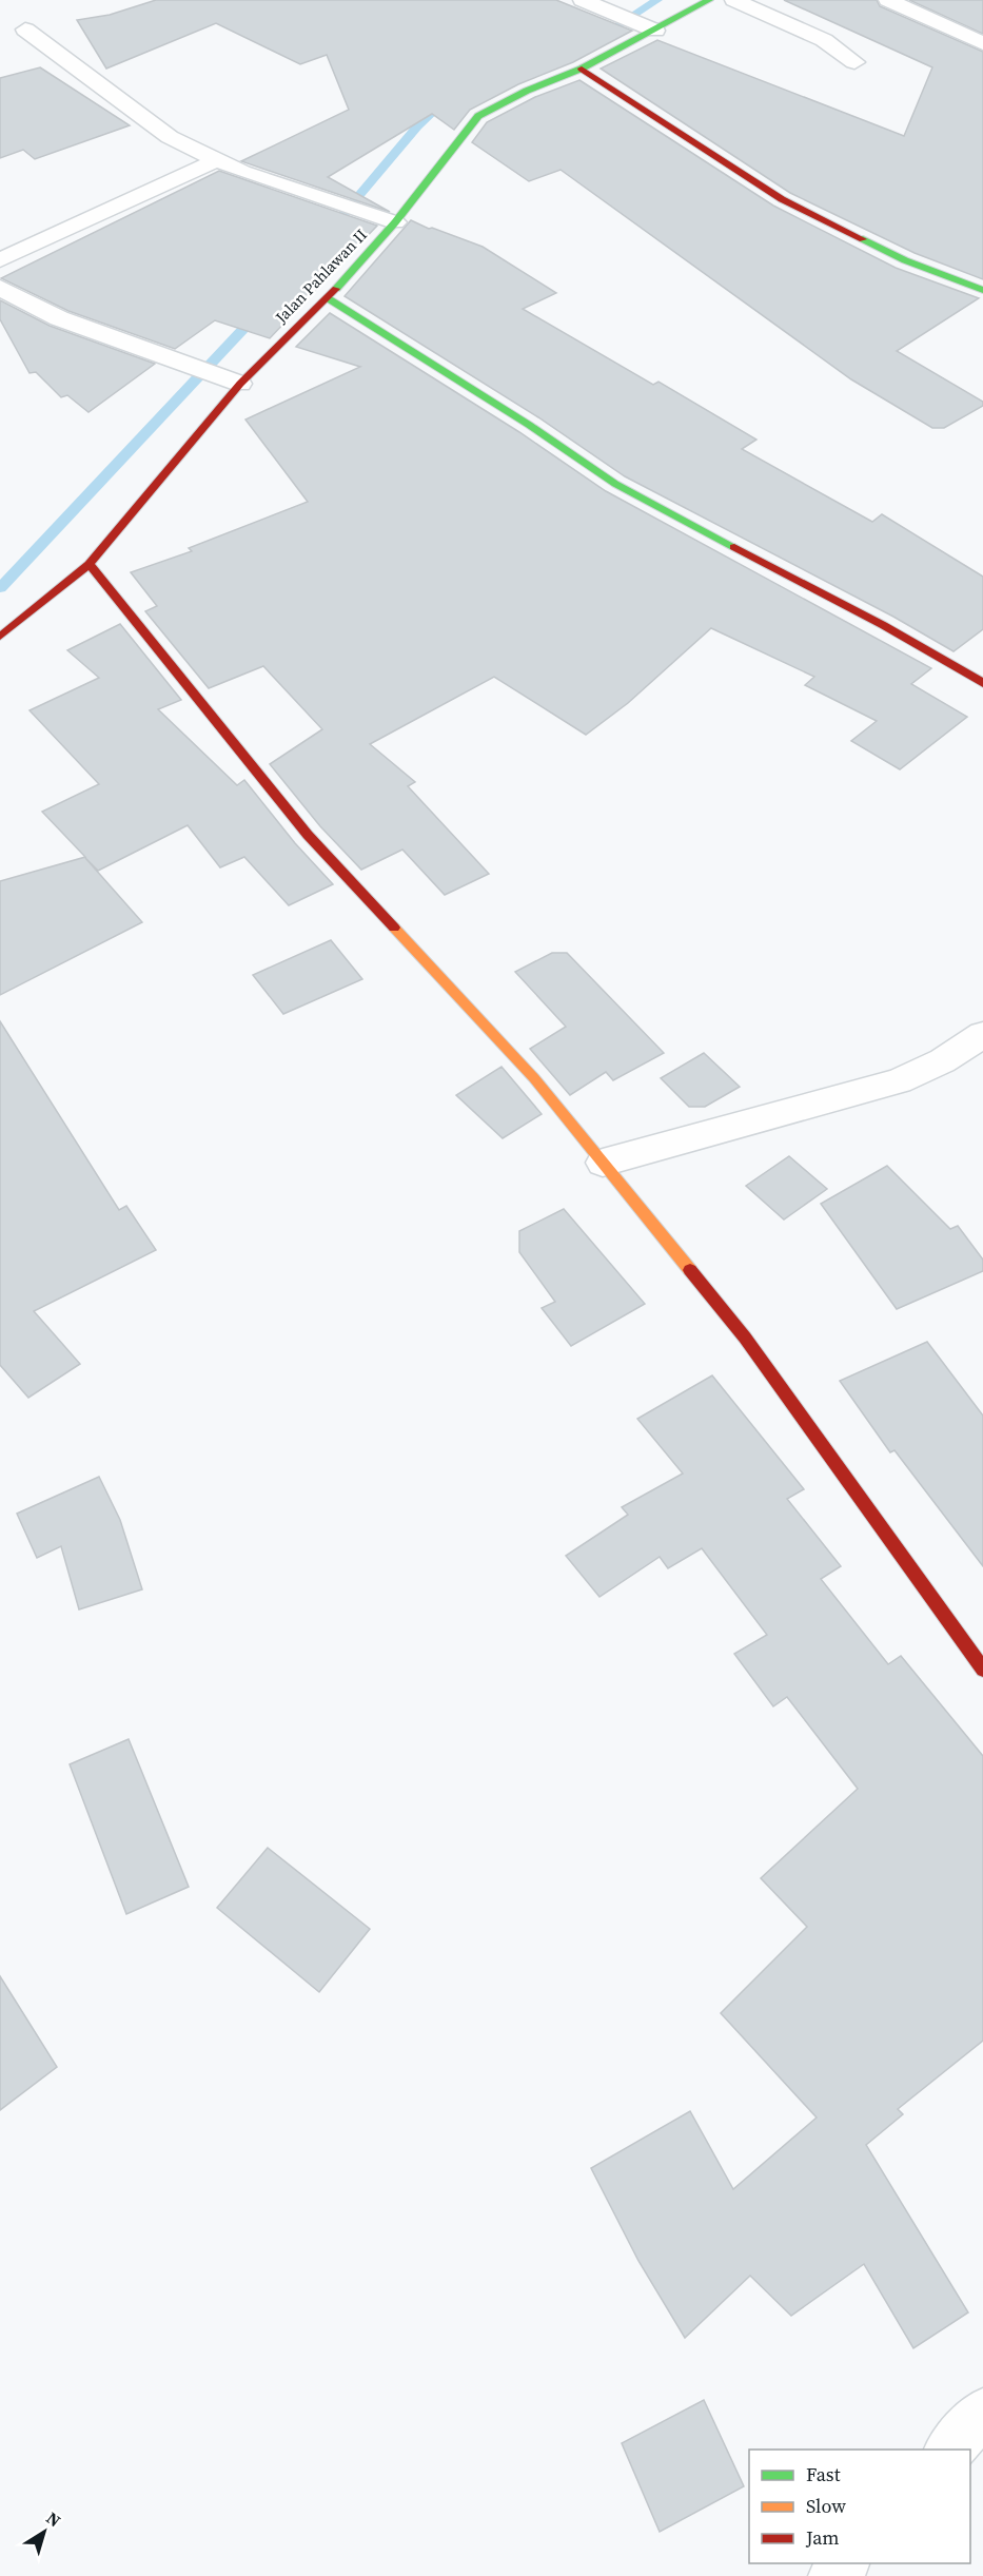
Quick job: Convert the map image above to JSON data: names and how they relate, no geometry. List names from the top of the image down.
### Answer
{
  "streets": {
    "street": ["Jalan Pahlawan II"]
  },
  "legend": ["Fast", "Slow", "Jam"],
  "north": "top right"
}
